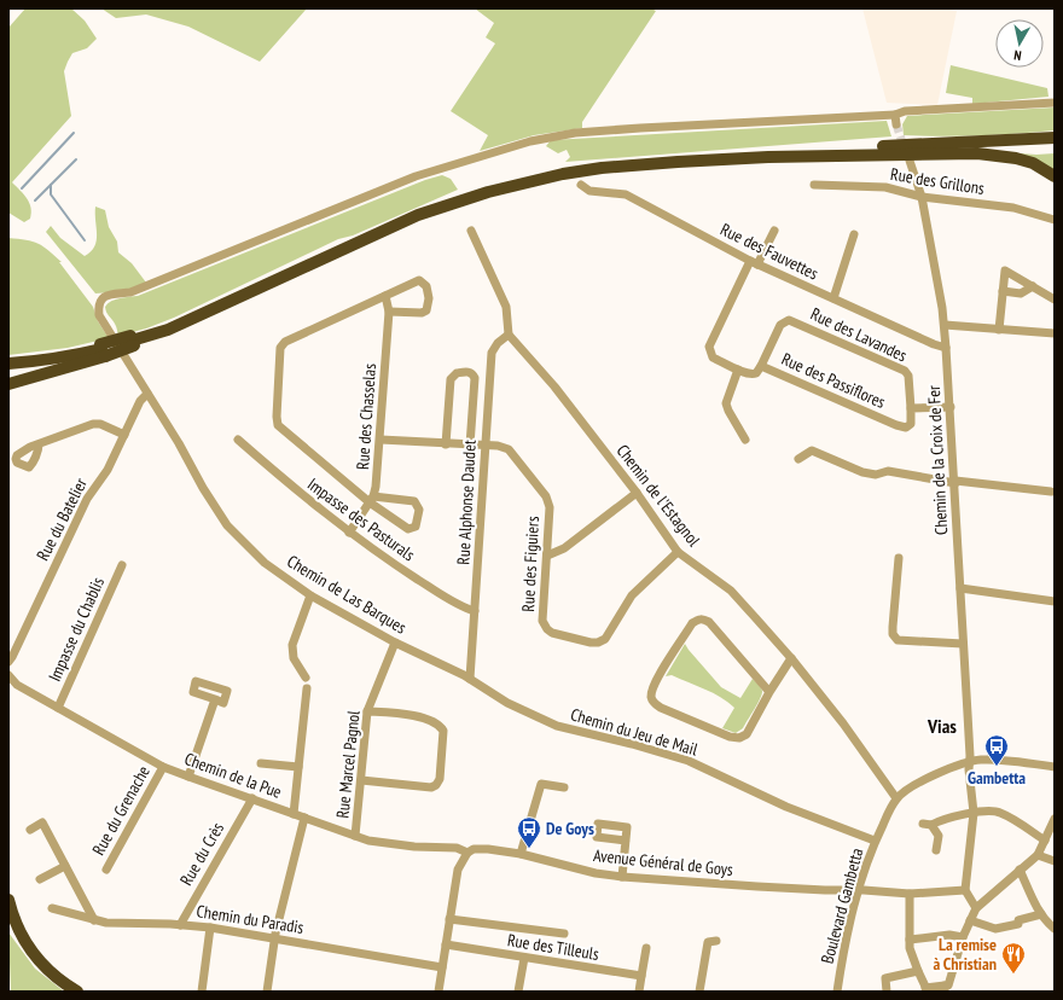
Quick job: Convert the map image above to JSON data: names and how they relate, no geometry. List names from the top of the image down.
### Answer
{
  "streets": {
    "street": [
      "Rue des Grillons",
      "Rue des Fauvettes",
      "Rue des Lavandes",
      "Rue des Passiflores",
      "Rue des Chasselas",
      "Chemin de la Croix de Fer",
      "Chemin de l'Estagnol",
      "Rue Alphonse Daudet",
      "Rue du Batelier",
      "Impasse des Pasturals",
      "Rue des Figuiers",
      "Chemin de Las Barques",
      "Impasse du Chablis",
      "Chemin du Jeu de Mail",
      "Rue Marcel Pagnol",
      "Chemin de la Pue",
      "Rue du Grenache",
      "Rue du Crès",
      "Avenue Général de Goys",
      "Boulevard Gambetta",
      "Chemin du Paradis",
      "Rue des Tilleuls"
    ]
  },
  "crossings": [
    ["Rue des Grillons", "Chemin de la Croix de Fer"],
    ["Rue des Fauvettes", "Rue des Passiflores"],
    ["Rue des Fauvettes", "Chemin de la Croix de Fer"],
    ["Rue des Lavandes", "Rue des Passiflores"],
    ["Rue des Chasselas", "Impasse des Pasturals"],
    ["Rue des Chasselas", "Rue des Figuiers"],
    ["Chemin de la Croix de Fer", "Avenue Général de Goys"],
    ["Chemin de la Croix de Fer", "Boulevard Gambetta"],
    ["Chemin de l'Estagnol", "Rue Alphonse Daudet"],
    ["Chemin de l'Estagnol", "Rue des Figuiers"],
    ["Chemin de l'Estagnol", "Boulevard Gambetta"],
    ["Rue Alphonse Daudet", "Impasse des Pasturals"],
    ["Rue Alphonse Daudet", "Rue des Figuiers"],
    ["Rue Alphonse Daudet", "Chemin de Las Barques"],
    ["Rue Alphonse Daudet", "Chemin du Jeu de Mail"],
    ["Rue du Batelier", "Chemin de Las Barques"],
    ["Chemin de Las Barques", "Chemin du Jeu de Mail"],
    ["Chemin de Las Barques", "Rue Marcel Pagnol"],
    ["Impasse du Chablis", "Chemin de la Pue"],
    ["Chemin du Jeu de Mail", "Boulevard Gambetta"],
    ["Rue Marcel Pagnol", "Chemin de la Pue"],
    ["Chemin de la Pue", "Rue du Grenache"],
    ["Chemin de la Pue", "Rue du Crès"],
    ["Chemin de la Pue", "Avenue Général de Goys"],
    ["Rue du Crès", "Chemin du Paradis"],
    ["Avenue Général de Goys", "Boulevard Gambetta"]
  ],
  "districts": ["Vias"],
  "places": {
    "bus stop": ["Gambetta", "De Goys"],
    "restaurant": ["La remise à Christian"]
  },
  "north": "bottom"
}
